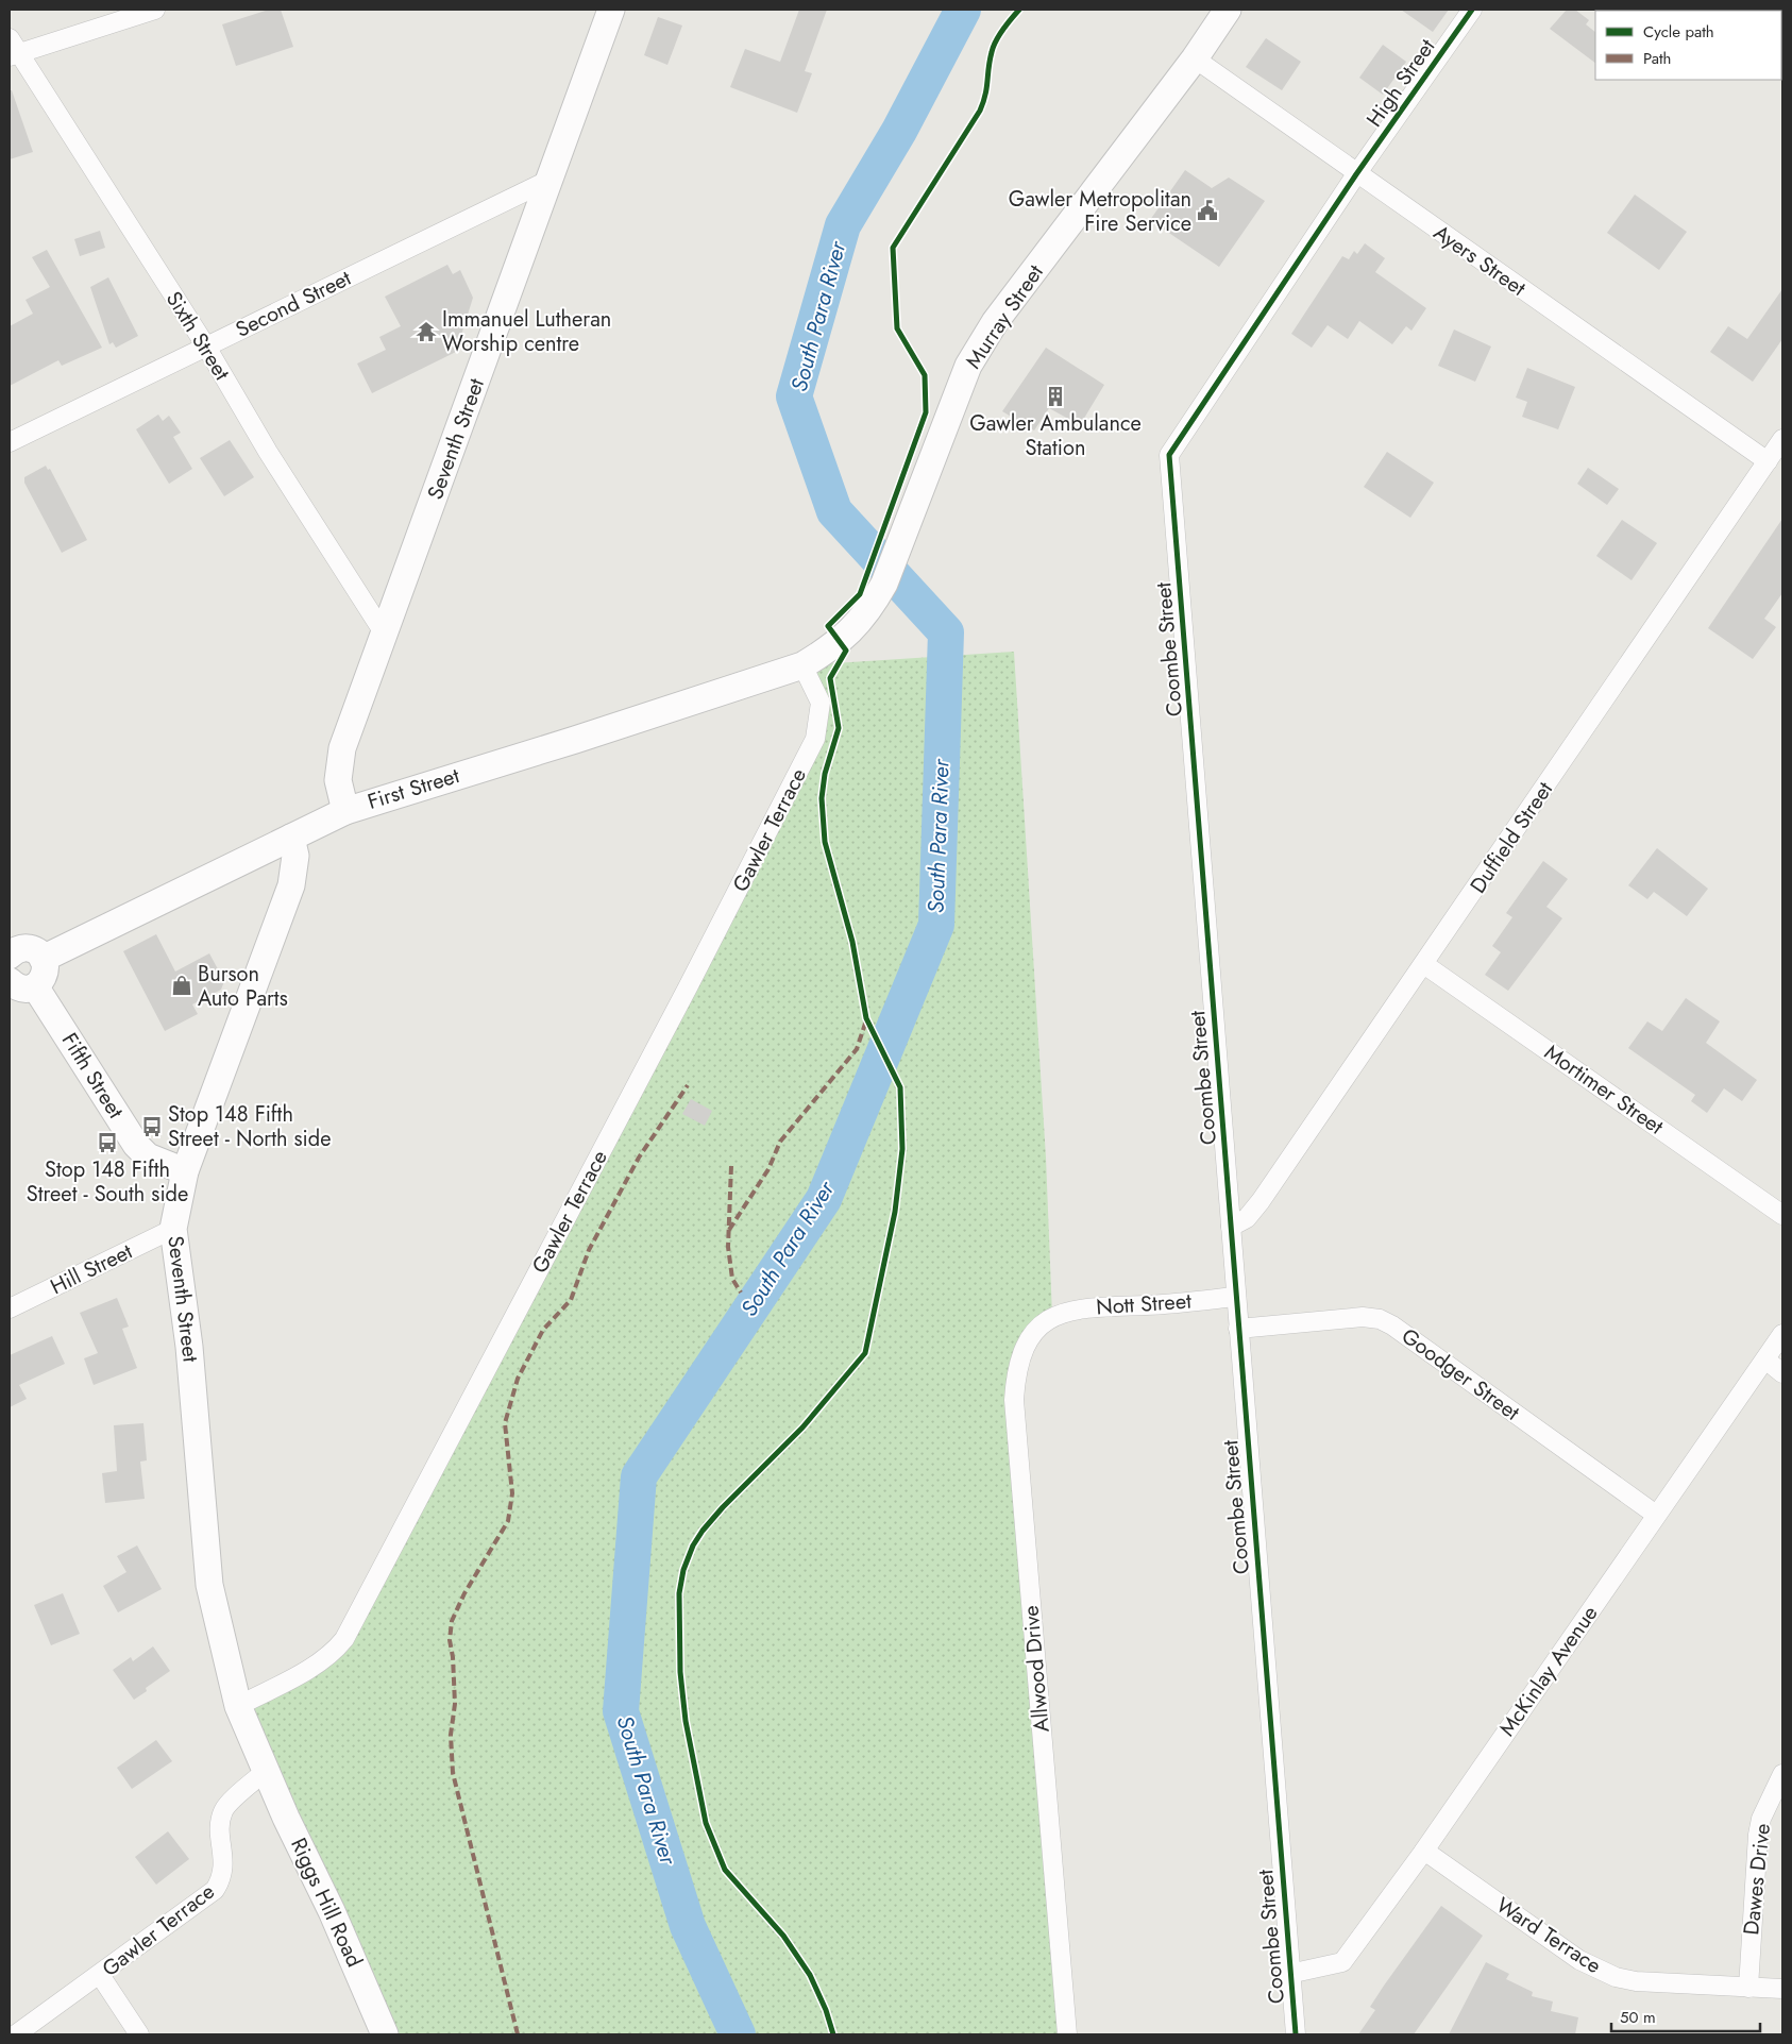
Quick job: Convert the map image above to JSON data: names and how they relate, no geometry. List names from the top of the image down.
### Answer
{
  "streets": {
    "main road": [
      "Murray Street",
      "Seventh Street",
      "First Street",
      "Fifth Street",
      "Riggs Hill Road"
    ],
    "street": [
      "High Street",
      "Ayers Street",
      "Second Street",
      "Sixth Street",
      "Coombe Street",
      "Gawler Terrace",
      "Duffield Street",
      "Mortimer Street",
      "Hill Street",
      "Nott Street",
      "Goodger Street",
      "Allwood Drive",
      "McKinlay Avenue",
      "Dawes Drive",
      "Ward Terrace"
    ]
  },
  "crossings": [
    ["High Street", "Ayers Street"],
    ["High Street", "Coombe Street"],
    ["Ayers Street", "Murray Street"],
    ["Ayers Street", "Coombe Street"],
    ["Ayers Street", "Duffield Street"],
    ["Second Street", "Sixth Street"],
    ["Second Street", "Seventh Street"],
    ["Murray Street", "First Street"],
    ["Murray Street", "Gawler Terrace"],
    ["Sixth Street", "Seventh Street"],
    ["Seventh Street", "First Street"],
    ["Seventh Street", "Gawler Terrace"],
    ["Seventh Street", "Fifth Street"],
    ["Seventh Street", "Hill Street"],
    ["Seventh Street", "Riggs Hill Road"],
    ["Coombe Street", "Duffield Street"],
    ["Coombe Street", "Nott Street"],
    ["Coombe Street", "Goodger Street"],
    ["Coombe Street", "McKinlay Avenue"],
    ["First Street", "Gawler Terrace"],
    ["Gawler Terrace", "Riggs Hill Road"],
    ["Duffield Street", "Mortimer Street"],
    ["Nott Street", "Allwood Drive"],
    ["Goodger Street", "McKinlay Avenue"],
    ["McKinlay Avenue", "Ward Terrace"],
    ["Dawes Drive", "Ward Terrace"]
  ],
  "water": ["South Para River"],
  "places": {
    "public building": ["Gawler Metropolitan Fire Service"],
    "temple": ["Immanuel Lutheran Worship centre"],
    "building": ["Gawler Ambulance Station"],
    "shop": ["Burson Auto Parts"],
    "bus stop": ["Stop 148 Fifth Street - North side", "Stop 148 Fifth Street - South side"]
  },
  "legend": ["Cycle path", "Path"],
  "scale_bar": "50 m"
}
